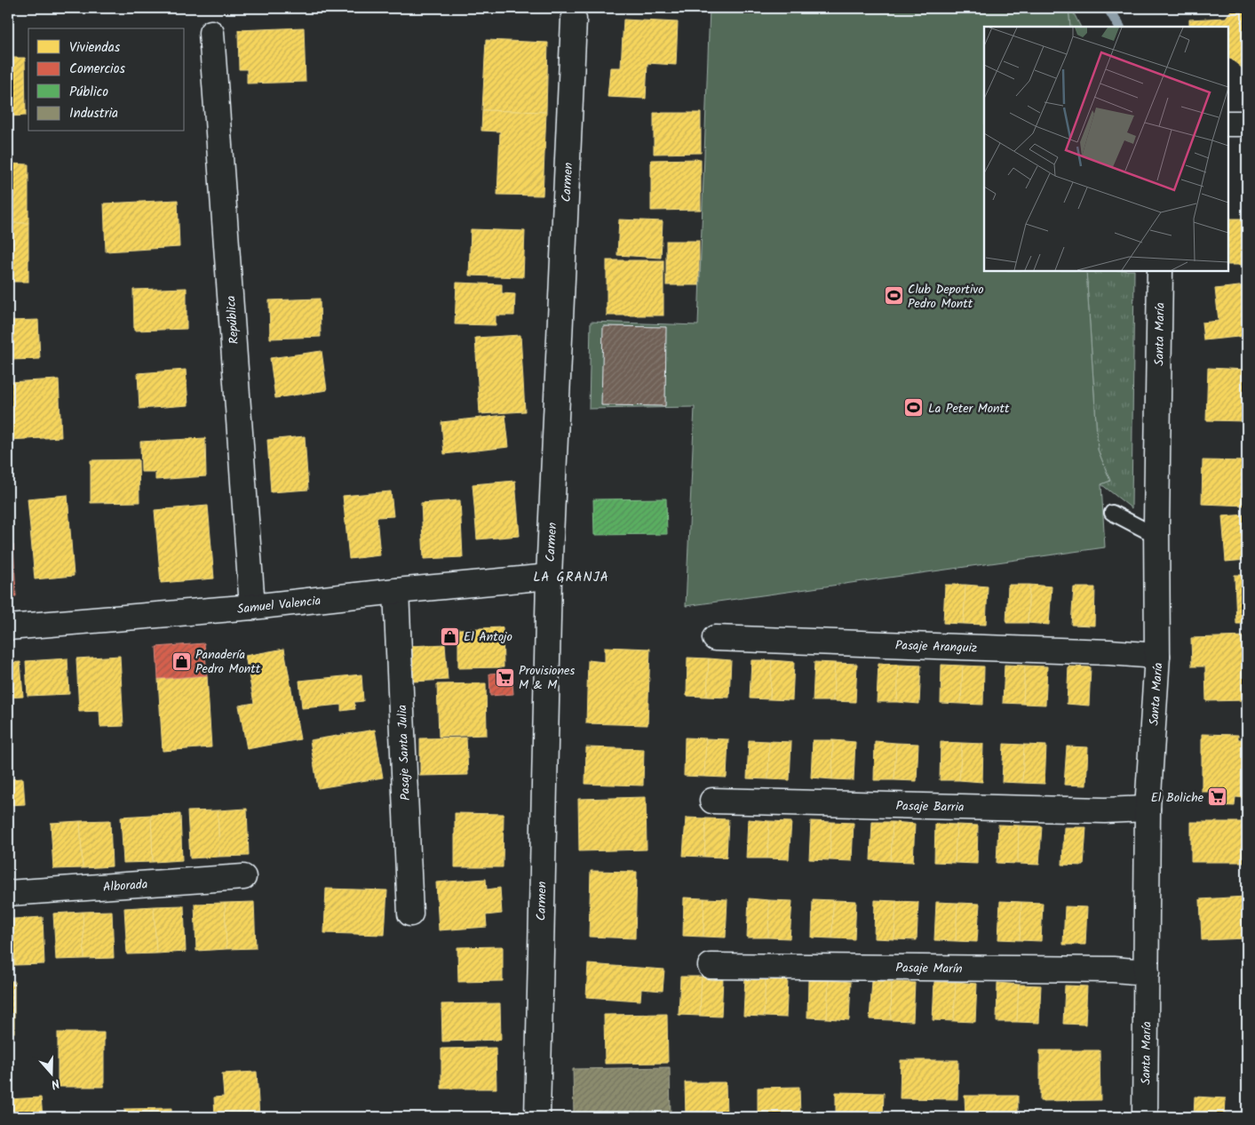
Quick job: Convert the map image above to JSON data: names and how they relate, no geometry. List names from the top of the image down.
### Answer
{
  "streets": {
    "street": [
      "Carmen",
      "República",
      "Santa María",
      "Samuel Valencia",
      "Pasaje Aranguiz",
      "Pasaje Santa Julia",
      "Pasaje Barria",
      "Alborada",
      "Pasaje Marín"
    ]
  },
  "crossings": [
    ["Carmen", "Samuel Valencia"],
    ["República", "Samuel Valencia"],
    ["Santa María", "Pasaje Aranguiz"],
    ["Santa María", "Pasaje Barria"],
    ["Santa María", "Pasaje Marín"],
    ["Samuel Valencia", "Pasaje Santa Julia"]
  ],
  "districts": ["LA GRANJA"],
  "places": {
    "sports": ["Club Deportivo Pedro Montt", "La Peter Montt"],
    "shop": ["El Antojo", "Panadería Pedro Montt"],
    "supermarket": ["Provisiones M & M", "El Boliche"]
  },
  "legend": [
    "Viviendas",
    "Comercios",
    "Público",
    "Industria"
  ],
  "north": "bottom"
}
